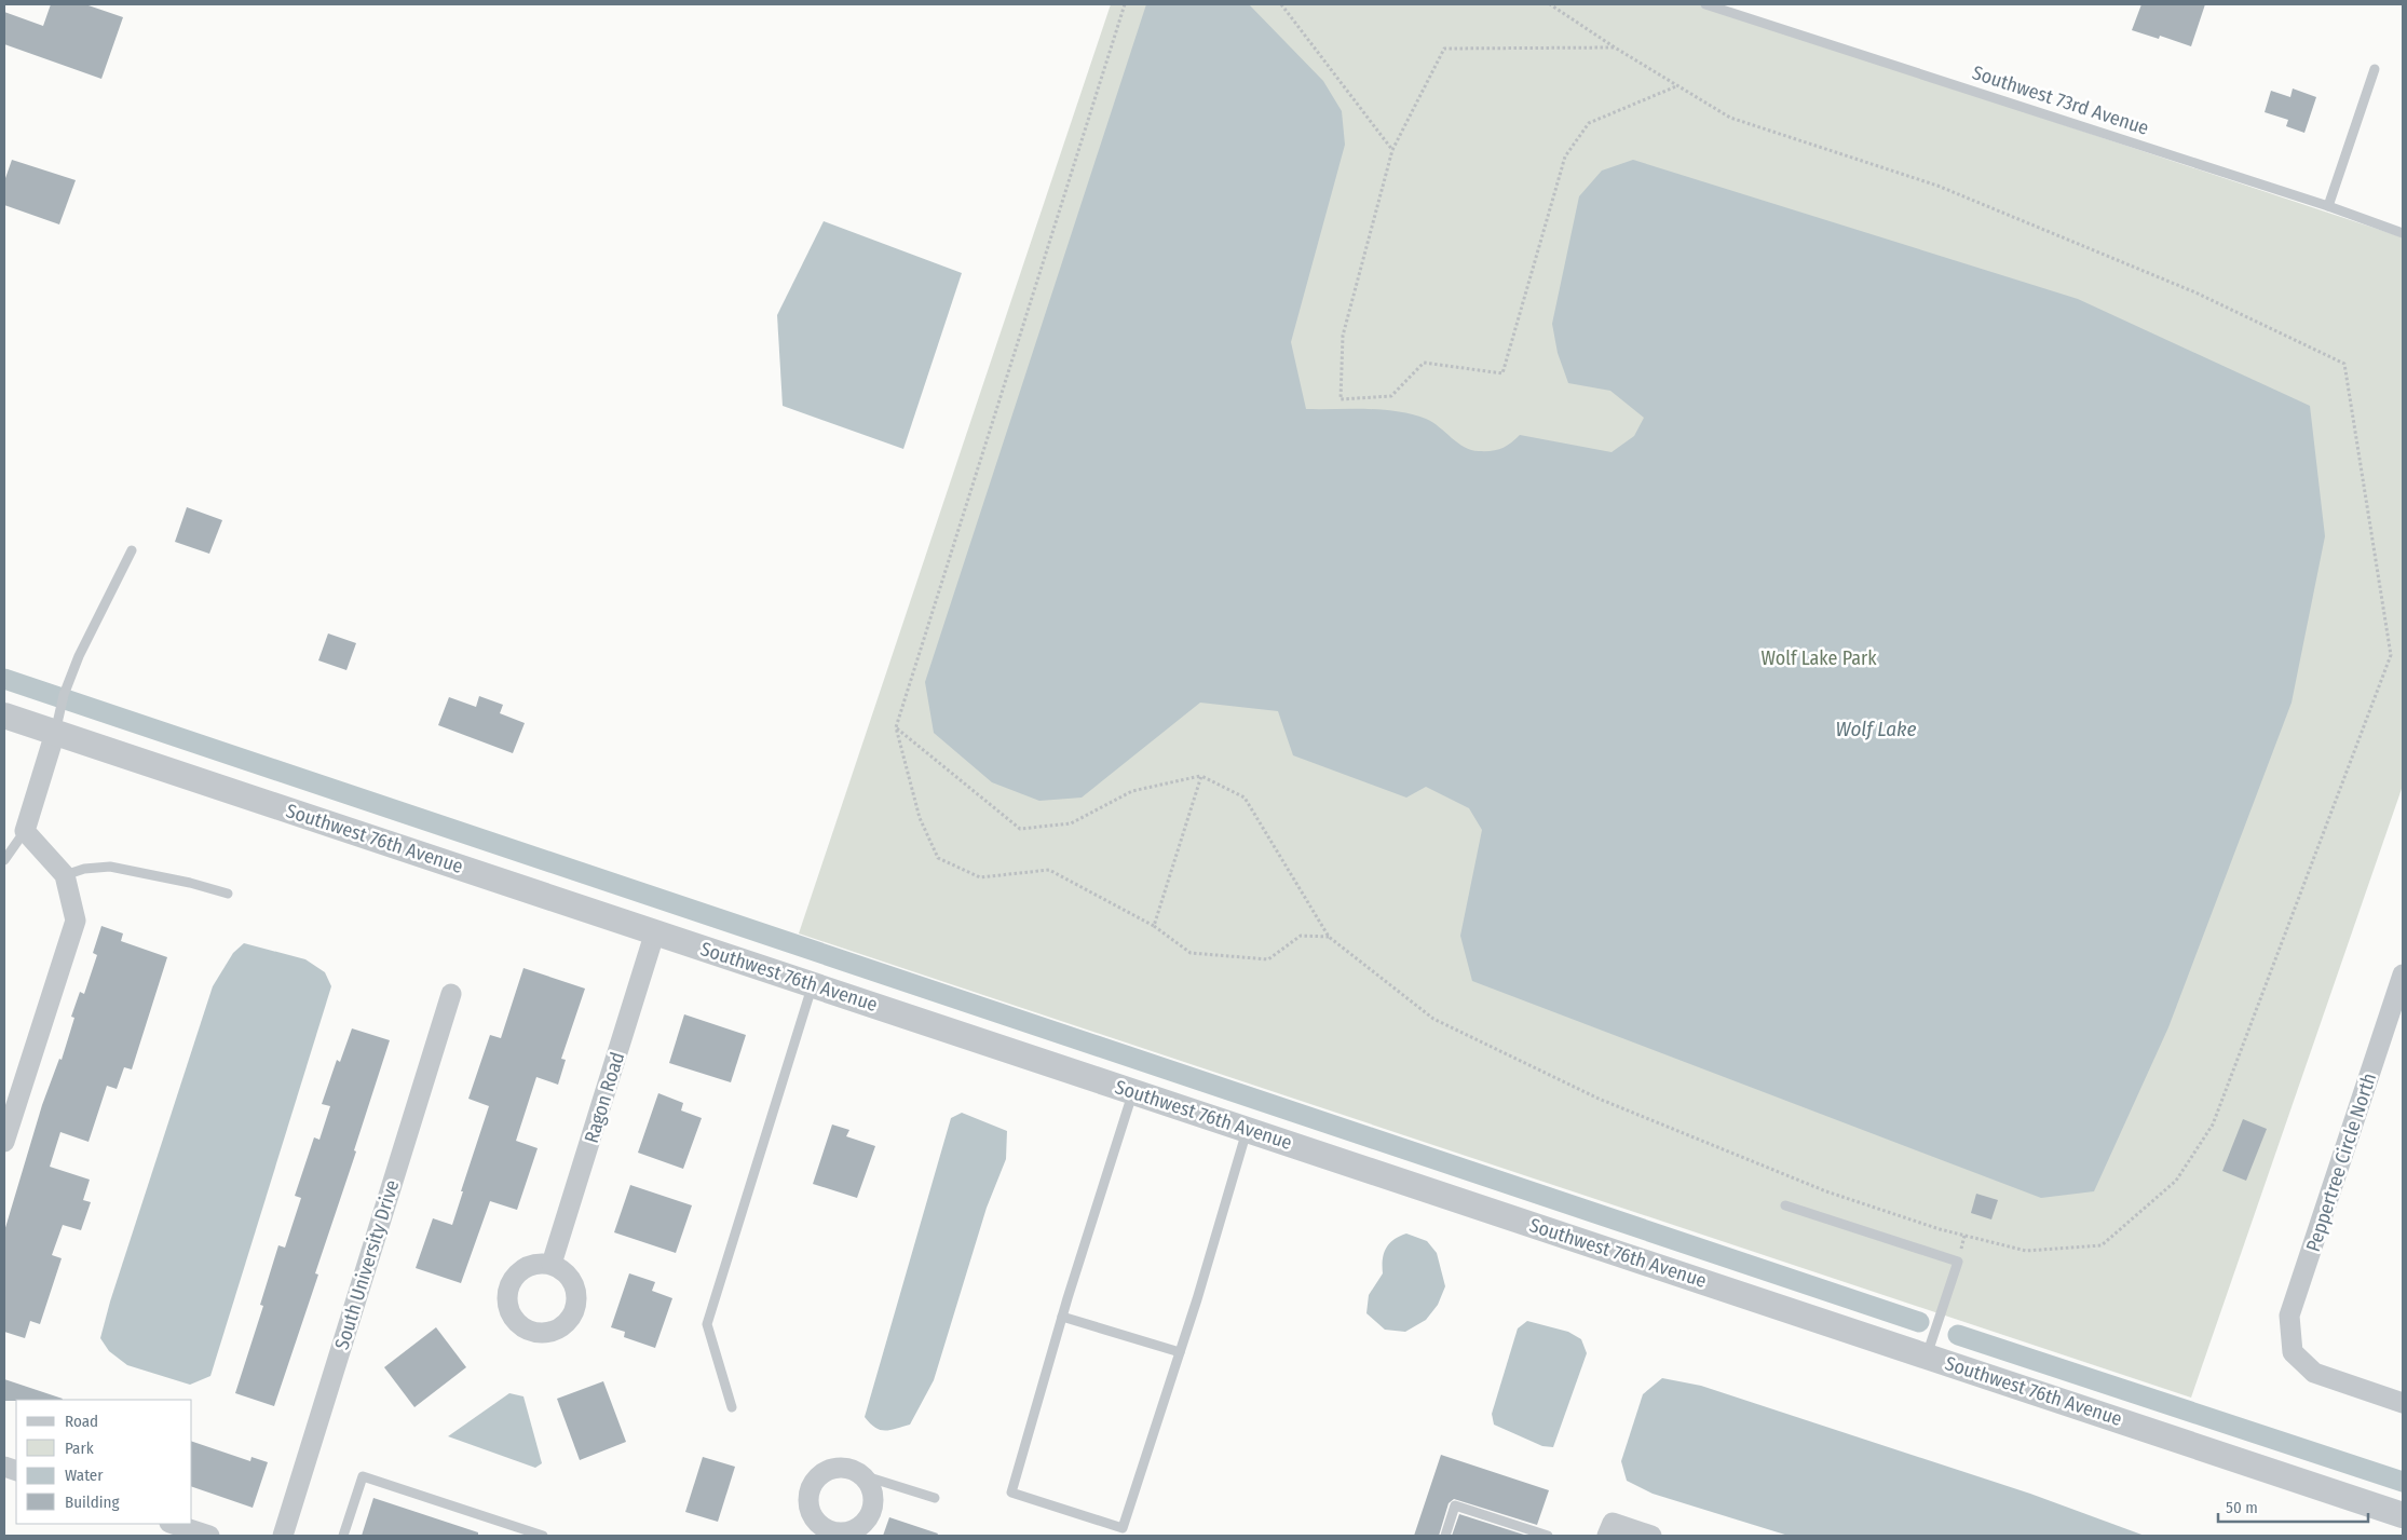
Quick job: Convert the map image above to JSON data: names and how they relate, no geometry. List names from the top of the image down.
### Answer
{
  "streets": {
    "street": [
      "Southwest 76th Avenue",
      "Ragon Road",
      "Peppertree Circle North",
      "South University Drive"
    ],
    "lane": ["Southwest 73rd Avenue"]
  },
  "crossings": [
    ["Southwest 76th Avenue", "Ragon Road"]
  ],
  "water": ["Wolf Lake"],
  "parks": ["Wolf Lake Park"],
  "legend": [
    "Road",
    "Park",
    "Water",
    "Building"
  ],
  "scale_bar": "50 m"
}
